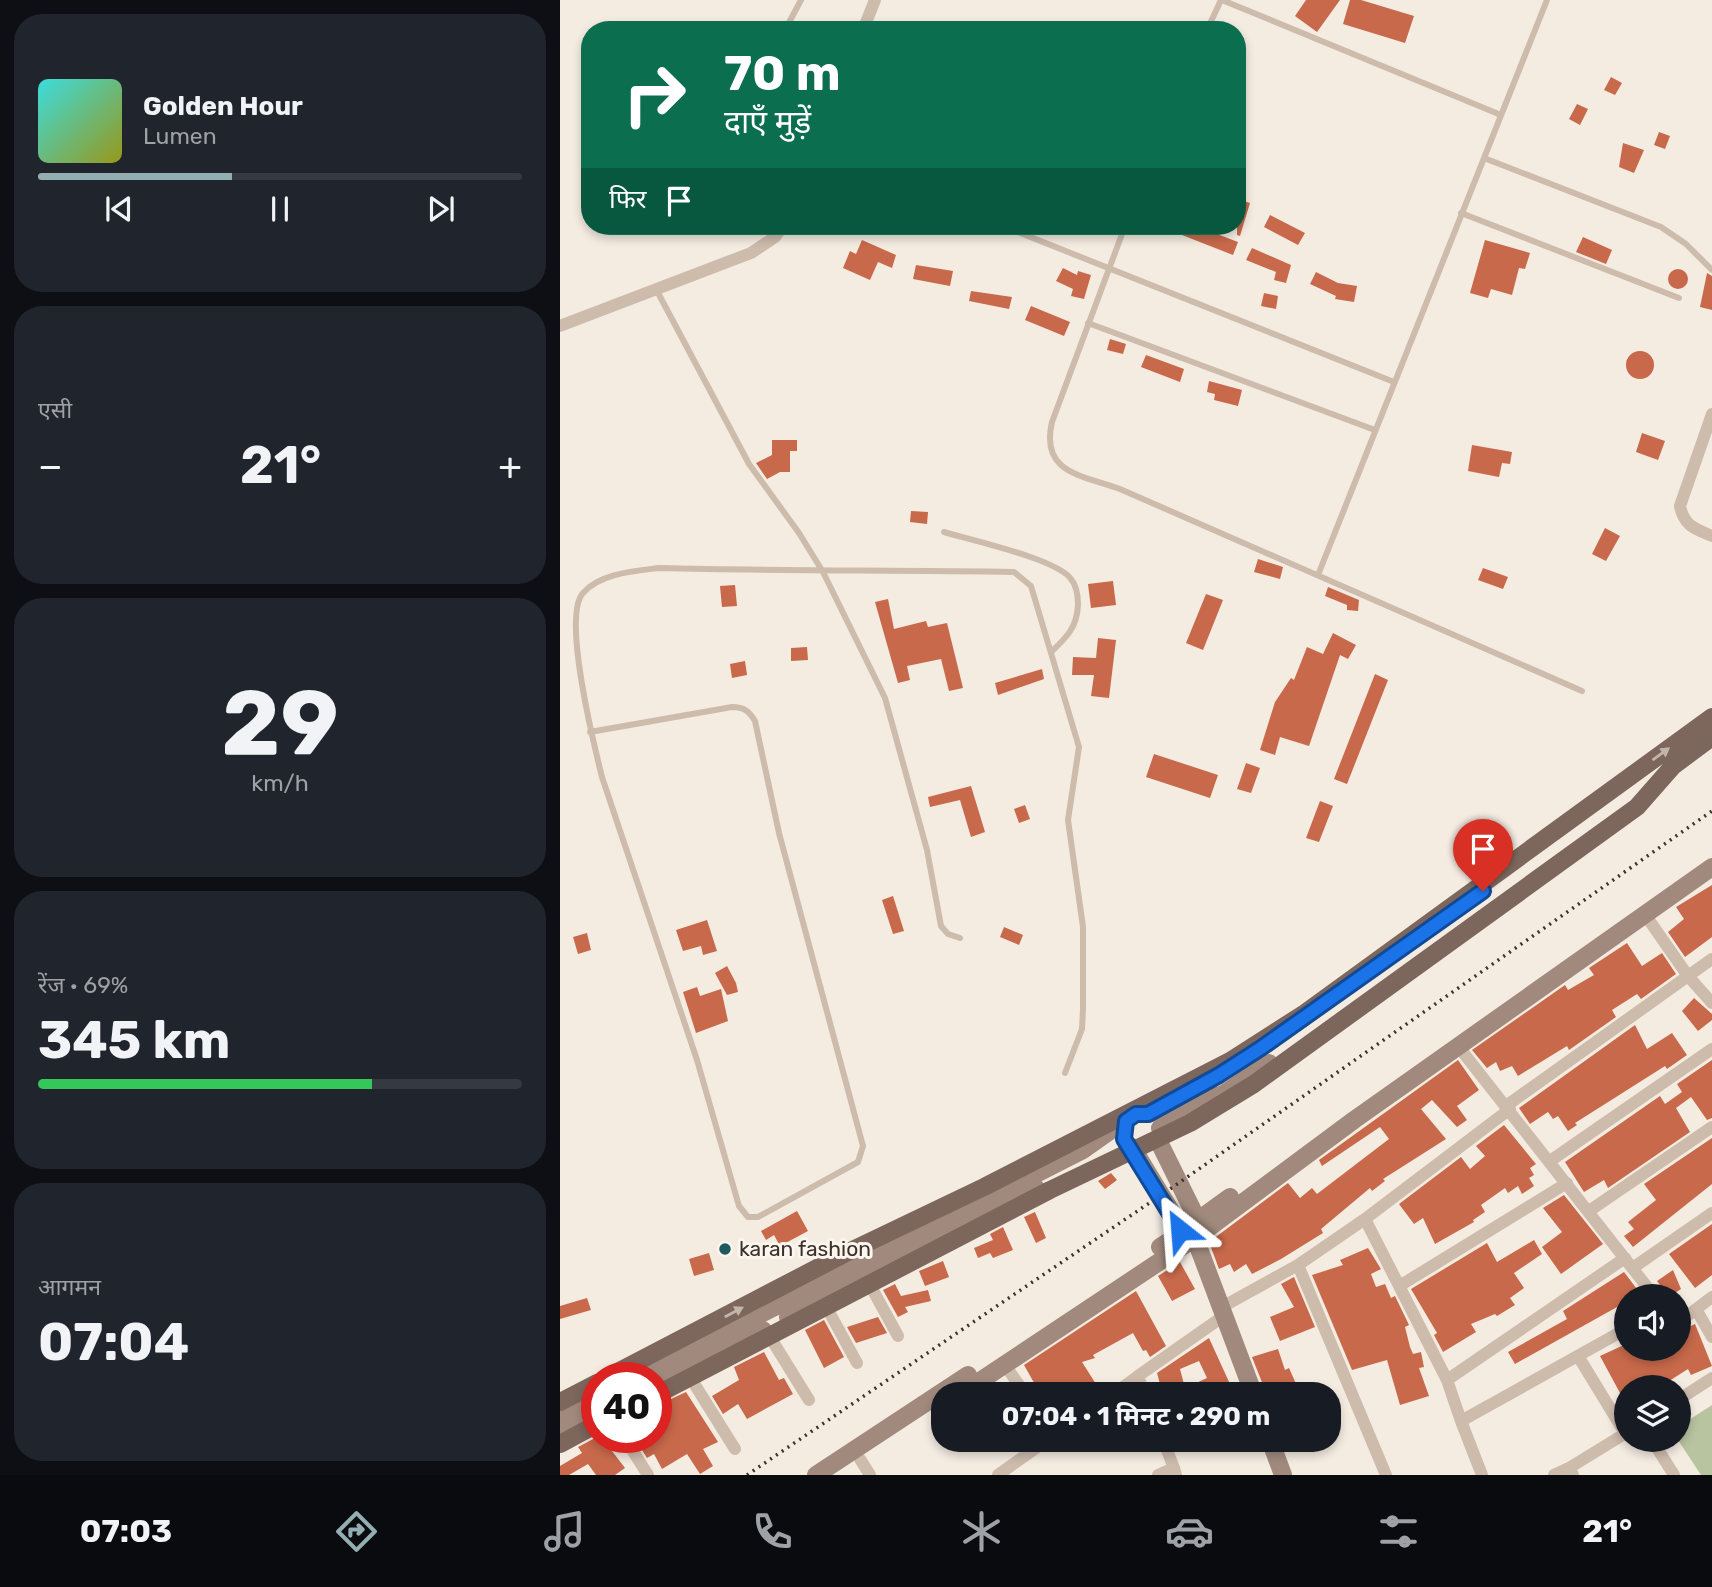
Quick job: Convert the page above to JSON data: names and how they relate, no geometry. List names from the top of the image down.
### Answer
{
  "places": ["karan fashion"],
  "page": {
    "turn": ["70 m", "दाएँ मुड़ें"],
    "song": ["Golden Hour", "Lumen"],
    "then": "फिर",
    "tile": [
      "एसी",
      ["29", "km/h"],
      ["रेंज · 69%", "345 km"],
      ["आगमन", "07:04"]
    ],
    "heat": ["−", "21°", "+"],
    "limit": "40",
    "trip": "07:04 · 1 मिनट · 290 m",
    "tabs": ["07:03", "21°"]
  }
}
